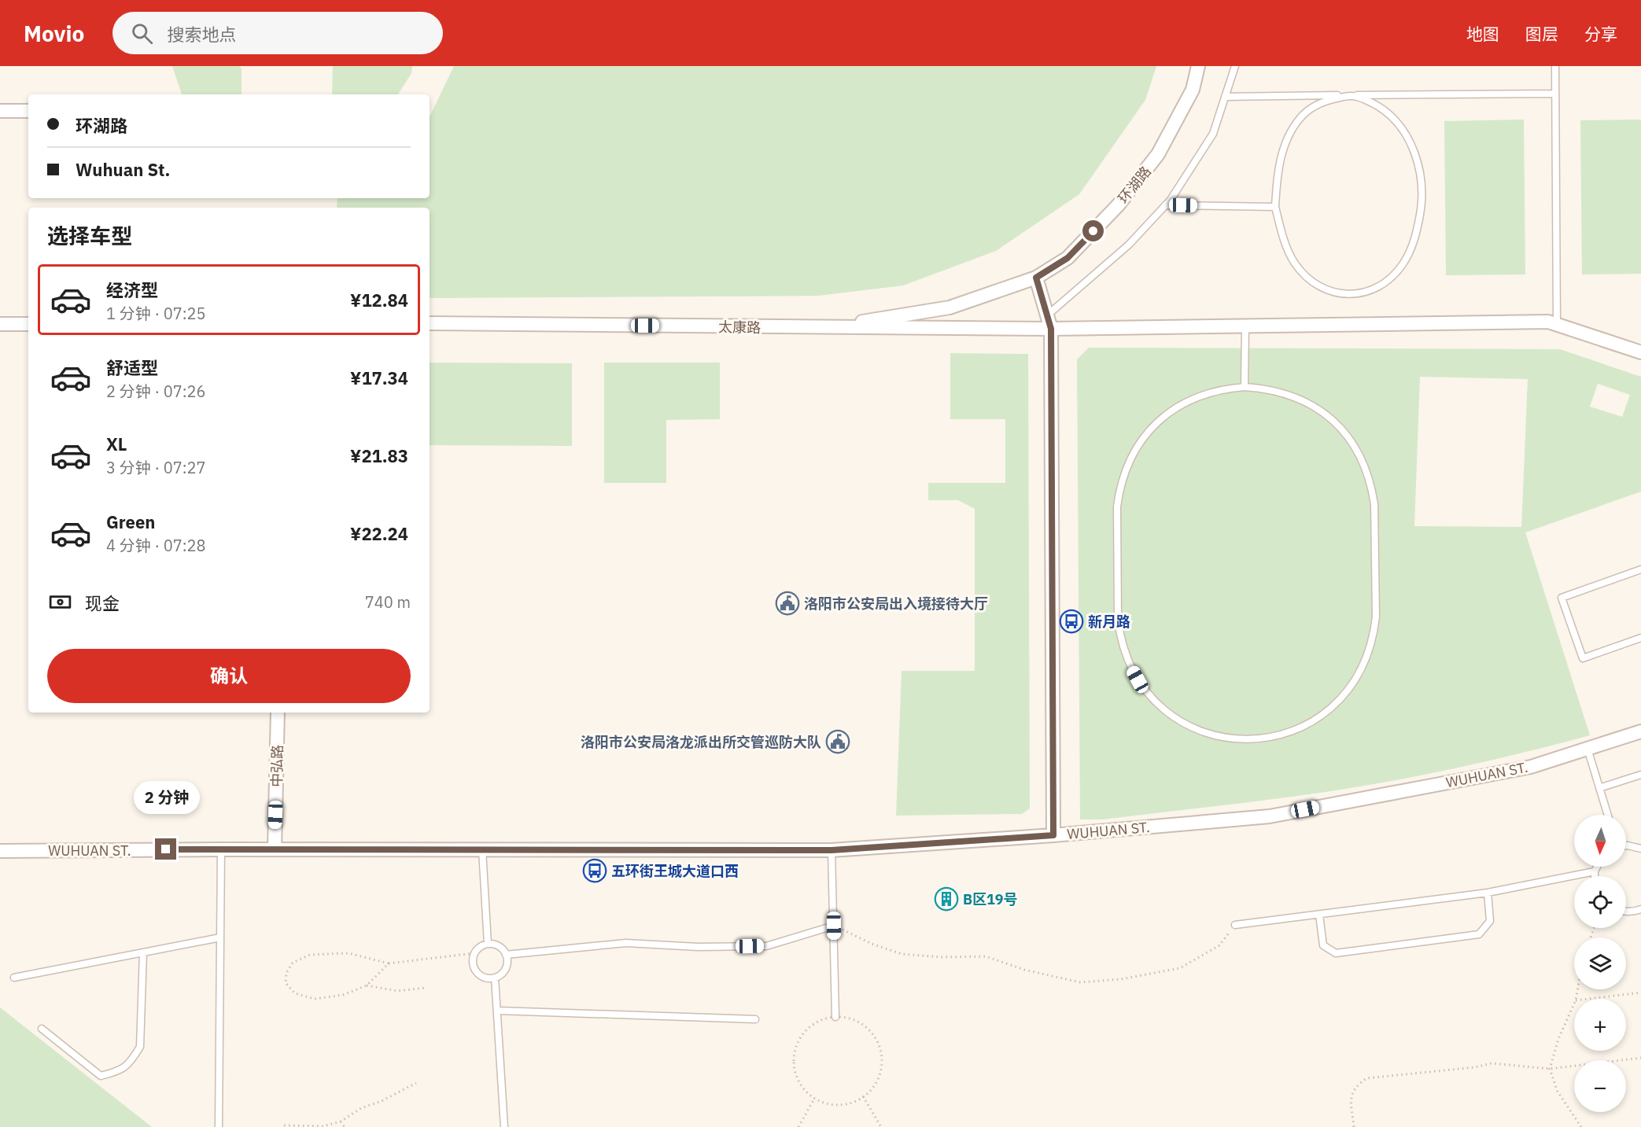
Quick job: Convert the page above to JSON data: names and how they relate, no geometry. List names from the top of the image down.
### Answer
{
  "streets": {
    "street": [
      "环湖路",
      "太康路",
      "中弘路",
      "WUHUAN ST."
    ]
  },
  "crossings": [
    ["环湖路", "太康路"],
    ["中弘路", "WUHUAN ST."]
  ],
  "places": {
    "public building": ["洛阳市公安局出入境接待大厅", "洛阳市公安局洛龙派出所交管巡防大队"],
    "bus stop": ["新月路", "五环街王城大道口西"],
    "building": ["B区19号"]
  },
  "north": "bottom",
  "page": {
    "header": "Movio",
    "search": "搜索地点",
    "nav": ["地图", "图层", "分享"],
    "banner": ["环湖路", "Wuhuan St."],
    "heading": "选择车型",
    "list": [
      {
        "name": "经济型",
        "note": "1 分钟 · 07:25",
        "value": "¥12.84"
      },
      {
        "name": "舒适型",
        "note": "2 分钟 · 07:26",
        "value": "¥17.34"
      },
      {
        "name": "XL",
        "note": "3 分钟 · 07:27",
        "value": "¥21.83"
      },
      {
        "name": "Green",
        "note": "4 分钟 · 07:28",
        "value": "¥22.24"
      }
    ],
    "pay": ["现金", "740 m"],
    "buttons": "确认",
    "bubble": "2 分钟",
    "map_buttons": ["+", "−"]
  }
}
